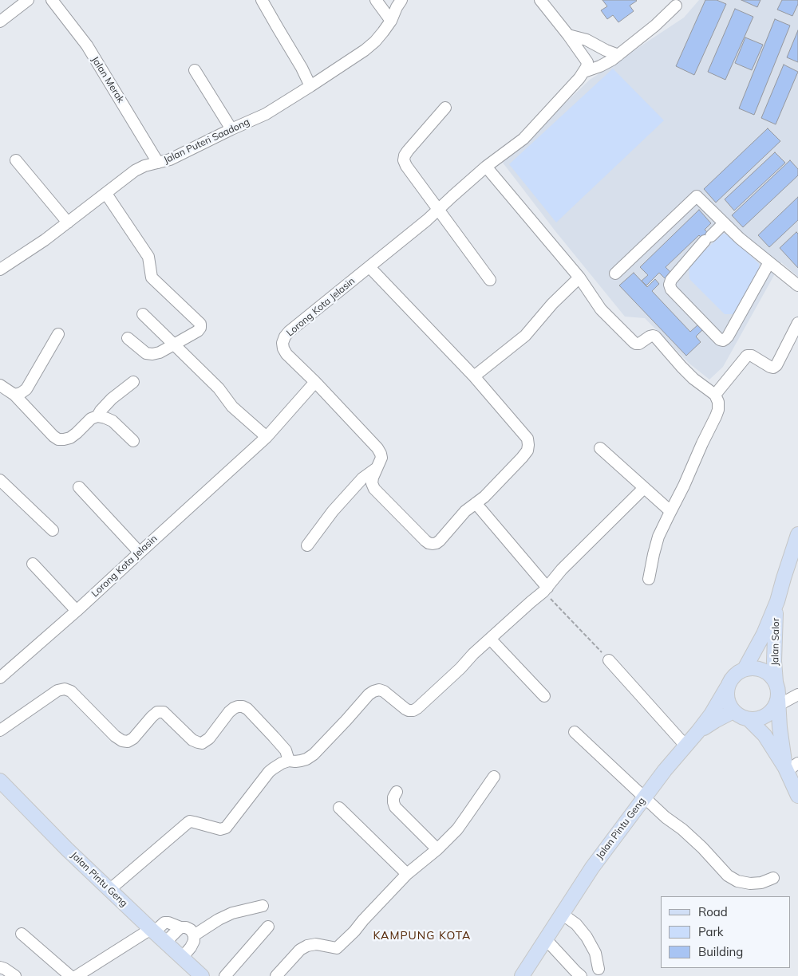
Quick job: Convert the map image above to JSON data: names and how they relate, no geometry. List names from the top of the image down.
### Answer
{
  "streets": {
    "main road": ["Jalan Salor", "Jalan Pintu Geng"],
    "street": ["Jalan Merak", "Jalan Puteri Saadong", "Lorong Kota Jelasin"]
  },
  "crossings": [
    ["Jalan Merak", "Jalan Puteri Saadong"],
    ["Jalan Salor", "Jalan Pintu Geng"]
  ],
  "districts": ["KAMPUNG KOTA"],
  "legend": ["Road", "Park", "Building"]
}
